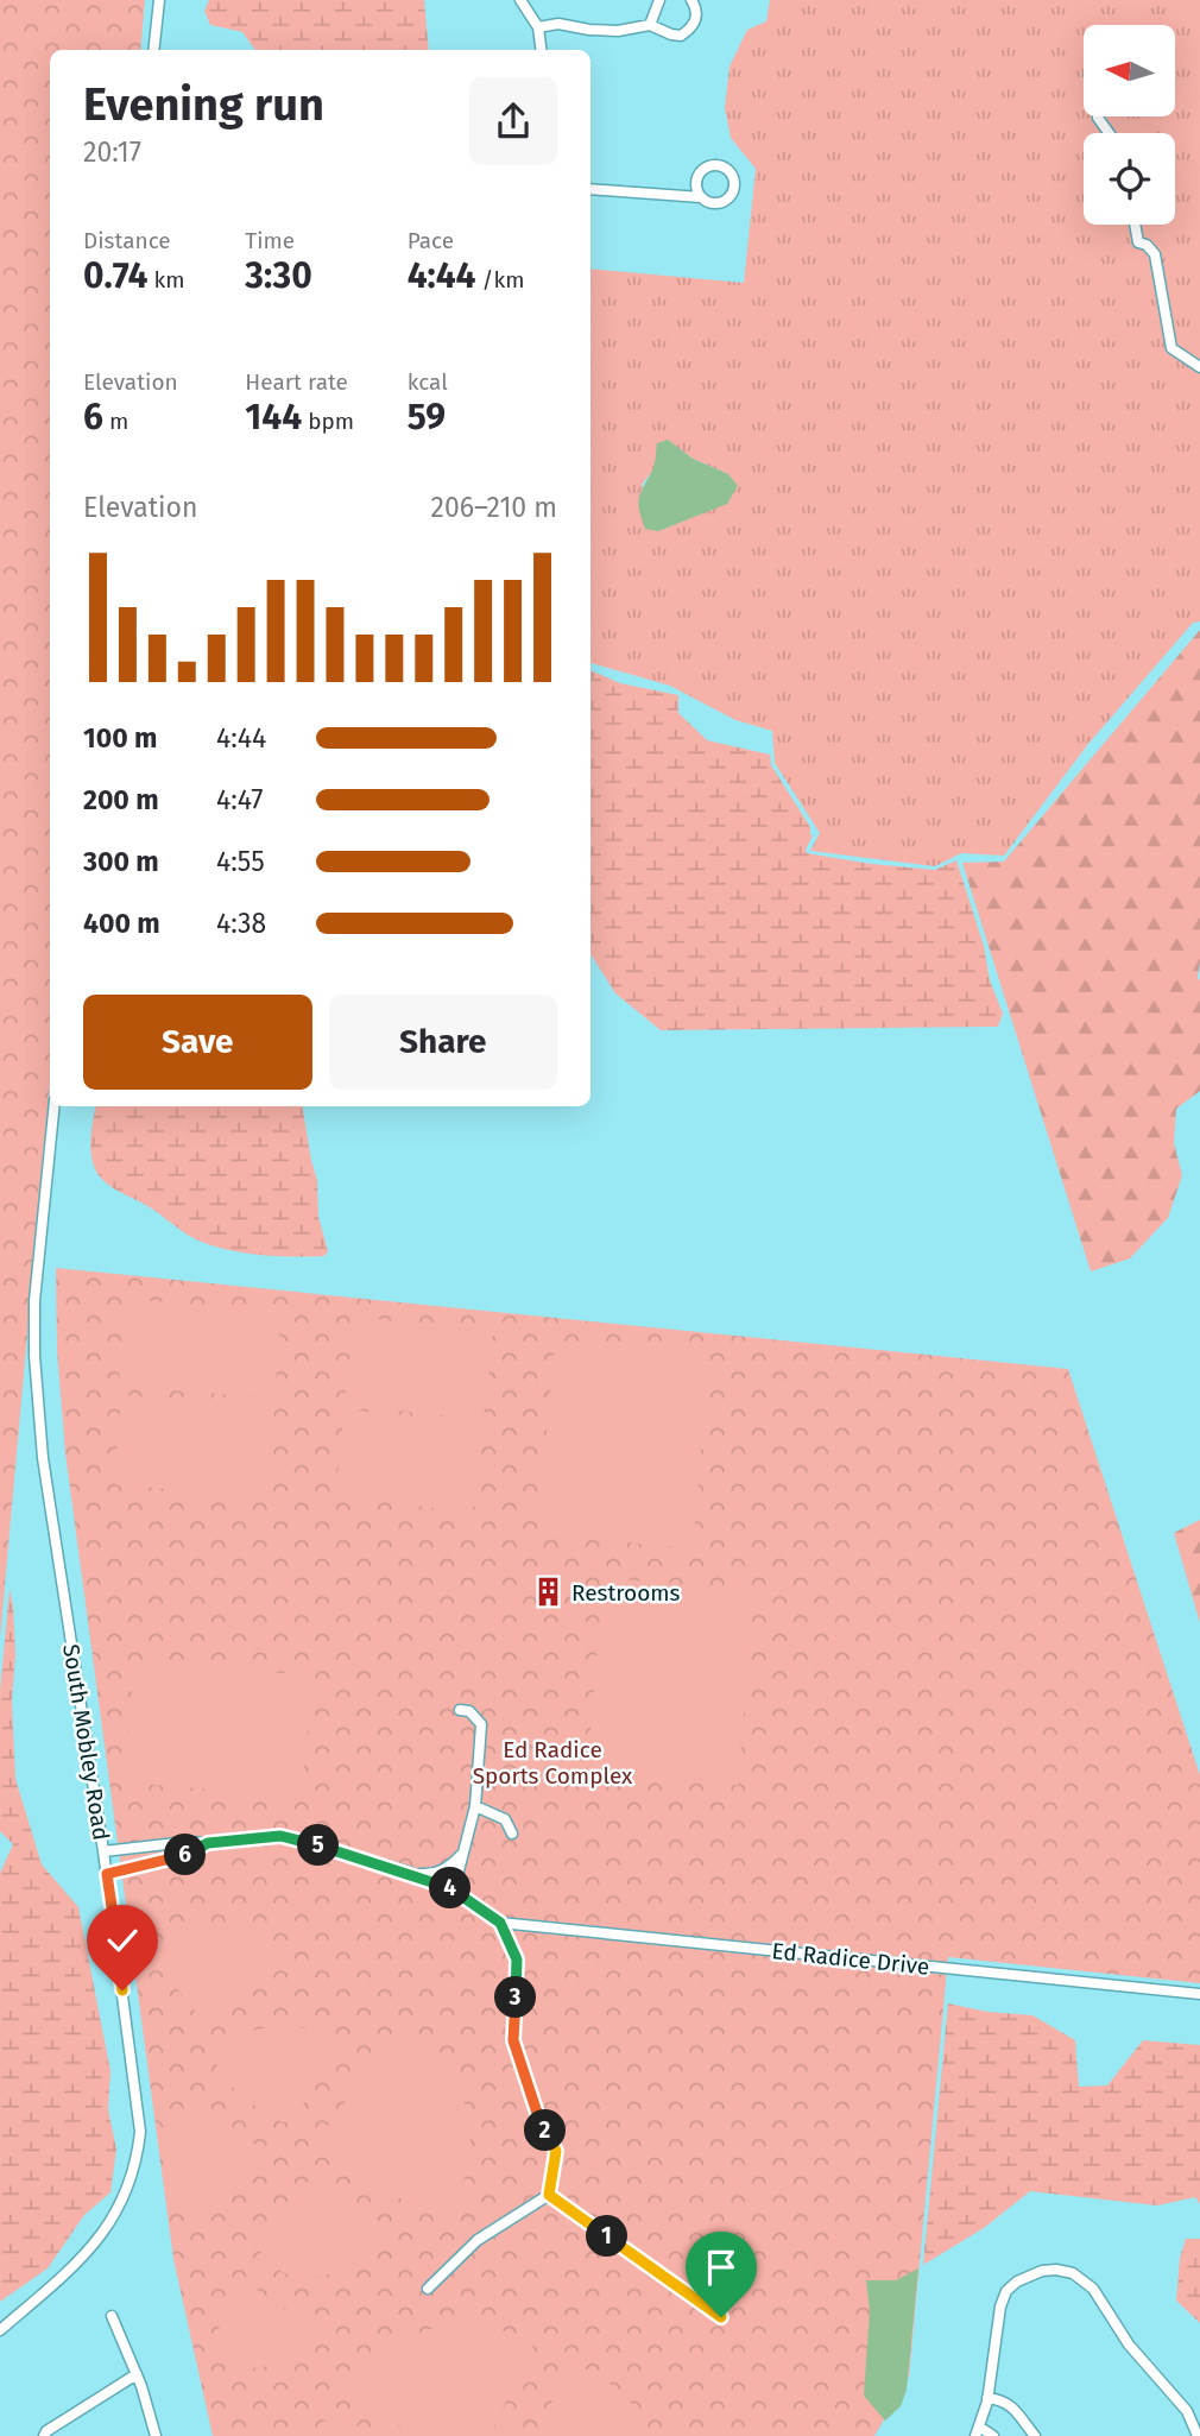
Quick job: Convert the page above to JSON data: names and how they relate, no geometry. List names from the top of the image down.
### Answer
{
  "streets": {
    "street": ["South Mobley Road", "Ed Radice Drive"]
  },
  "crossings": [
    ["South Mobley Road", "Ed Radice Drive"]
  ],
  "parks": ["Ed Radice Sports Complex"],
  "places": {
    "building": ["Restrooms"]
  },
  "north": "left",
  "page": {
    "heading": ["Evening run", "20:17"],
    "stats": [
      ["Distance", "0.74 km"],
      ["Time", "3:30"],
      ["Pace", "4:44 /km"],
      ["Elevation", "6 m"],
      ["Heart rate", "144 bpm"],
      ["kcal", "59"]
    ],
    "chart": ["Elevation", "206–210 m"],
    "list": [
      {
        "name": "100 m",
        "note": "4:44"
      },
      {
        "name": "200 m",
        "note": "4:47"
      },
      {
        "name": "300 m",
        "note": "4:55"
      },
      {
        "name": "400 m",
        "note": "4:38"
      }
    ],
    "buttons": ["Save", "Share"],
    "pins": [
      "5",
      "6",
      "4",
      "3",
      "2",
      "1"
    ]
  }
}
